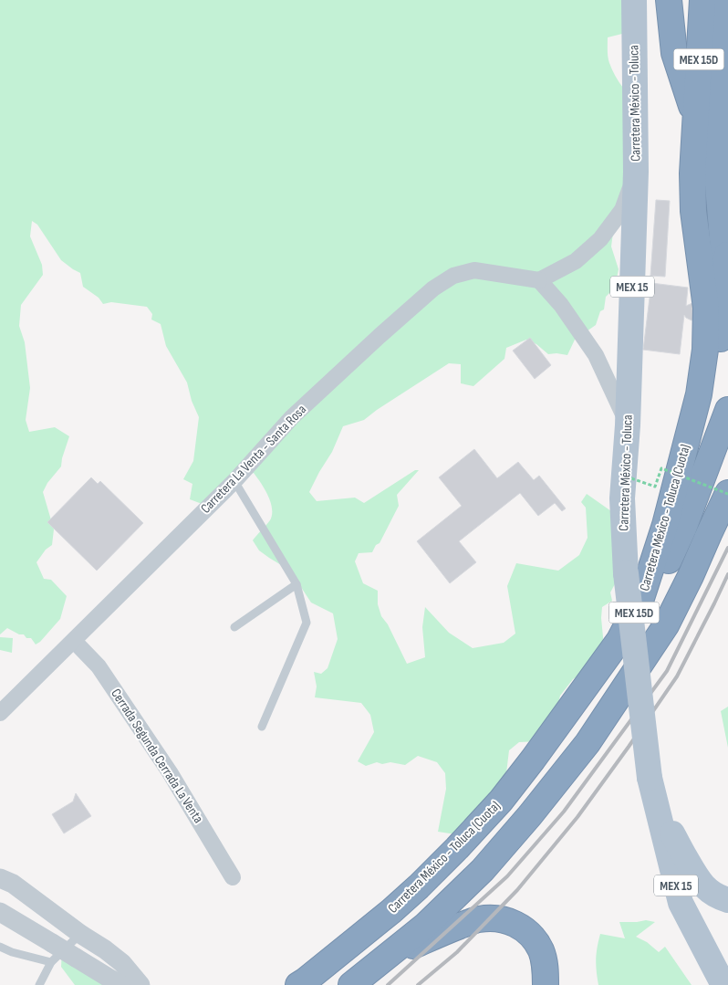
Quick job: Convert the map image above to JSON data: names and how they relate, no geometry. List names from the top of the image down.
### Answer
{
  "streets": {
    "highway": ["MEX 15D", "Carretera México - Toluca (Cuota)"],
    "main road": ["Carretera México - Toluca", "MEX 15"],
    "street": ["Carretera La Venta - Santa Rosa", "Cerrada Segunda Cerrada La Venta"]
  },
  "crossings": [
    ["Carretera La Venta - Santa Rosa", "Cerrada Segunda Cerrada La Venta"]
  ]
}
